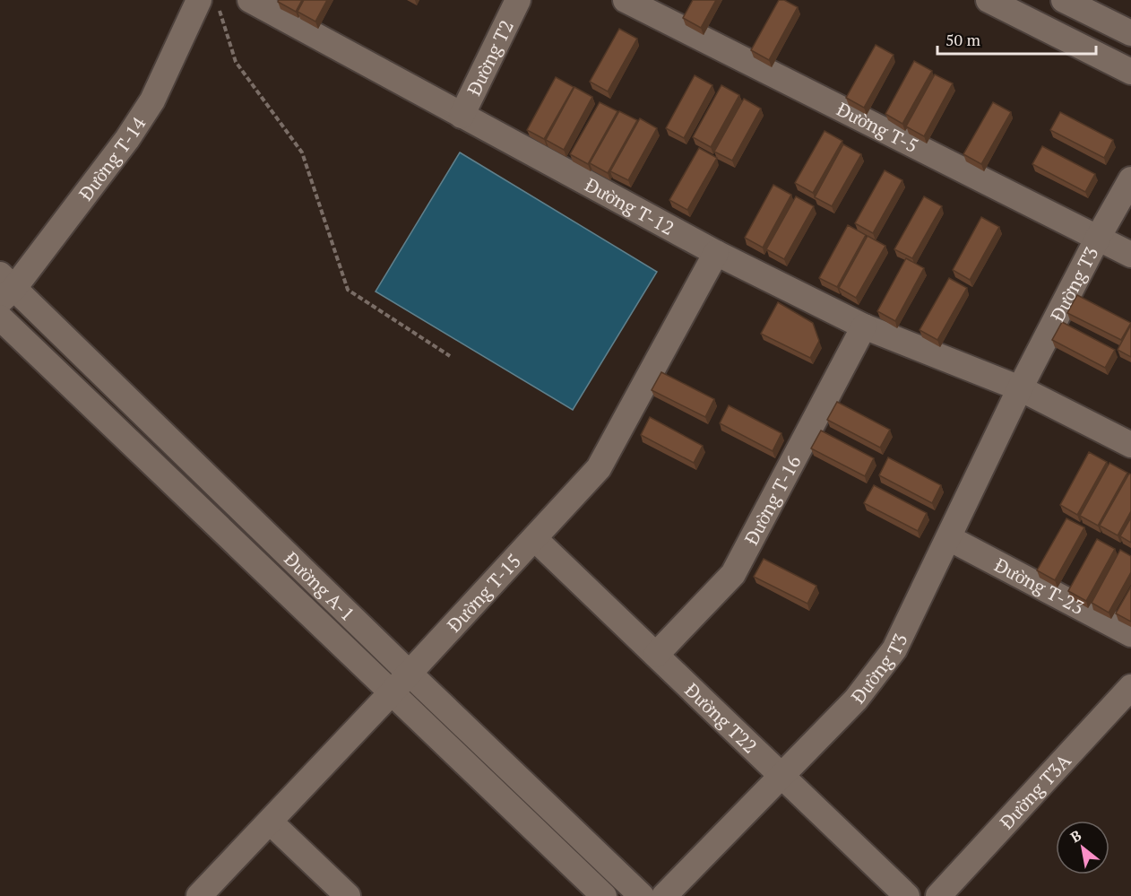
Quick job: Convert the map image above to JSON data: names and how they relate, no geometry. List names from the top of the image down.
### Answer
{
  "streets": {
    "street": [
      "Đường T2",
      "Đường T-5",
      "Đường T-14",
      "Đường T-12",
      "Đường T3",
      "Đường T-16",
      "Đường A-1",
      "Đường T-23",
      "Đường T-15",
      "Đường T22",
      "Đường T3A"
    ]
  },
  "crossings": [
    ["Đường T2", "Đường T-12"],
    ["Đường T-5", "Đường T3"],
    ["Đường T-14", "Đường A-1"],
    ["Đường T-12", "Đường T3"],
    ["Đường T-12", "Đường T-16"],
    ["Đường T-12", "Đường T-15"],
    ["Đường T3", "Đường T-23"],
    ["Đường T3", "Đường T22"],
    ["Đường T-16", "Đường T22"],
    ["Đường A-1", "Đường T-15"],
    ["Đường T-15", "Đường T22"]
  ],
  "scale_bar": "50 m",
  "north": "top left"
}
